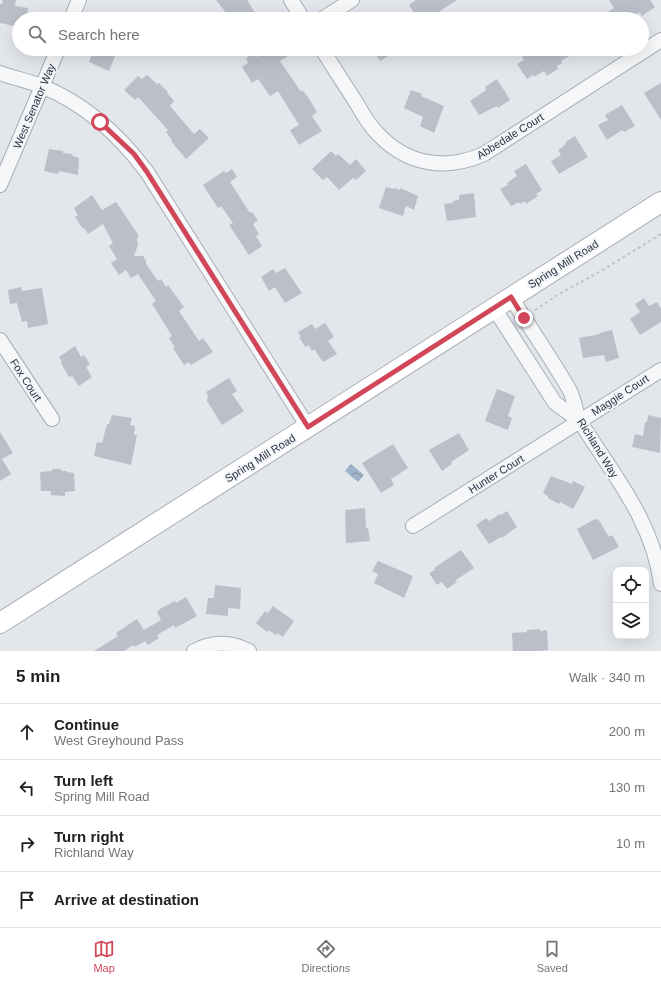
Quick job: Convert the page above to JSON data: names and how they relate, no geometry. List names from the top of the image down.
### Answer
{
  "streets": {
    "street": [
      "West Senator Way",
      "Abbedale Court",
      "Spring Mill Road",
      "Fox Court",
      "Maggie Court",
      "Richland Way",
      "Hunter Court"
    ]
  },
  "crossings": [
    ["Spring Mill Road", "Richland Way"],
    ["Maggie Court", "Richland Way"],
    ["Maggie Court", "Hunter Court"],
    ["Richland Way", "Hunter Court"]
  ],
  "page": {
    "search": "Search here",
    "heading": ["5 min", "Walk · 340 m"],
    "list": [
      ["Continue", "West Greyhound Pass", "200 m"],
      ["Turn left", "Spring Mill Road", "130 m"],
      ["Turn right", "Richland Way", "10 m"],
      "Arrive at destination"
    ],
    "nav": ["Map", "Directions", "Saved"]
  }
}
